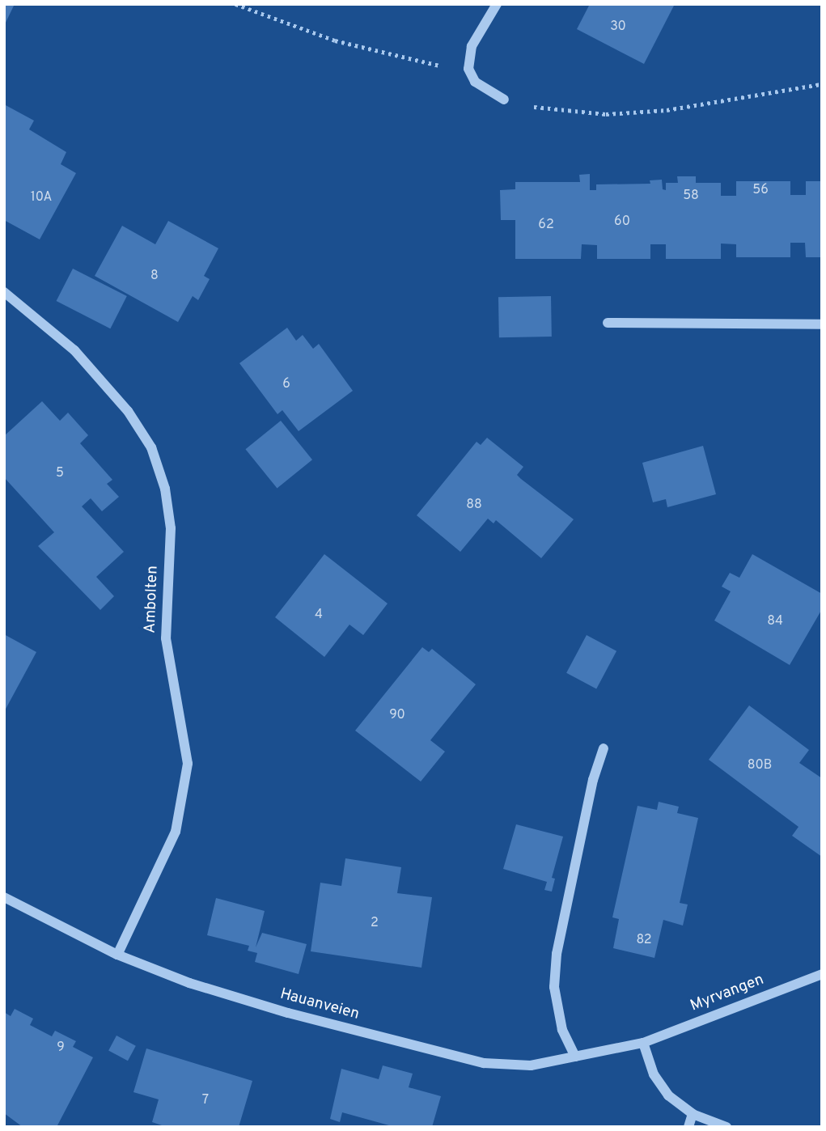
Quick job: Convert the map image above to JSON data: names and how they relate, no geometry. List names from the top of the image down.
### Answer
{
  "streets": {
    "street": ["Ambolten", "Myrvangen", "Hauanveien"]
  },
  "crossings": [
    ["Ambolten", "Hauanveien"],
    ["Myrvangen", "Hauanveien"]
  ],
  "house_numbers": [
    "30",
    "56",
    "58",
    "10A",
    "60",
    "62",
    "8",
    "6",
    "5",
    "88",
    "4",
    "84",
    "90",
    "80B",
    "2",
    "82",
    "9",
    "7"
  ]
}
